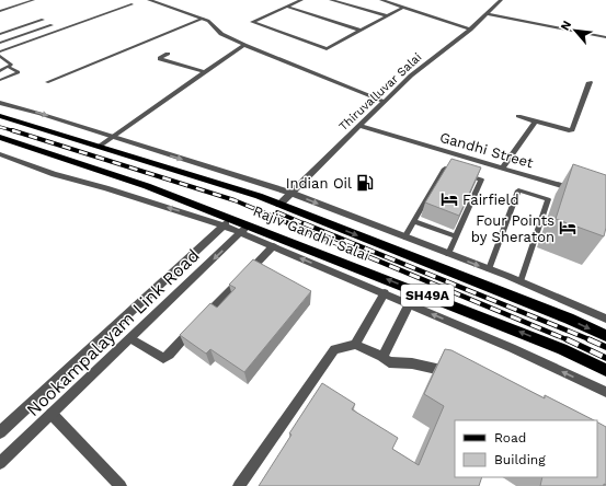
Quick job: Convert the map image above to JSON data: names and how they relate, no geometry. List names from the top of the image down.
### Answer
{
  "streets": {
    "main road": ["Rajiv Gandhi Salai", "SH49A"],
    "street": ["Thiruvalluvar Salai", "Gandhi Street", "Nookampalayam Link Road"]
  },
  "crossings": [
    ["Thiruvalluvar Salai", "Gandhi Street"],
    ["Thiruvalluvar Salai", "Rajiv Gandhi Salai"],
    ["Rajiv Gandhi Salai", "Nookampalayam Link Road"]
  ],
  "places": {
    "fuel station": ["Indian Oil"],
    "hotel": ["Fairfield", "Four Points by Sheraton"]
  },
  "legend": ["Road", "Building"],
  "north": "top left"
}
